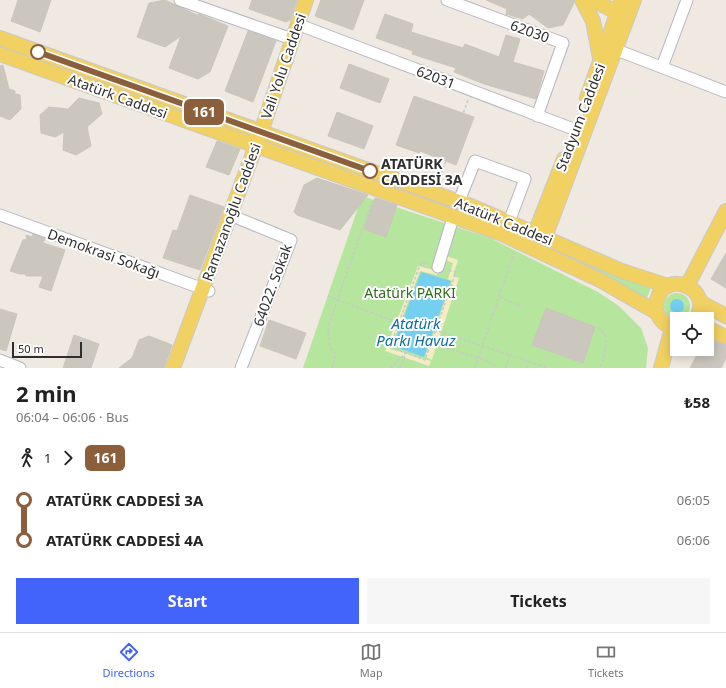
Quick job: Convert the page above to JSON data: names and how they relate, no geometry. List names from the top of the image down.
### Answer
{
  "streets": {
    "main road": [
      "Vali Yolu Caddesi",
      "Atatürk Caddesi",
      "Stadyum Caddesi",
      "Ramazanoğlu Caddesi"
    ],
    "street": [
      "62030",
      "62031",
      "Demokrasi Sokağı",
      "64022. Sokak"
    ]
  },
  "crossings": [
    ["62030", "62031"],
    ["Vali Yolu Caddesi", "62031"],
    ["Vali Yolu Caddesi", "Atatürk Caddesi"],
    ["Vali Yolu Caddesi", "Ramazanoğlu Caddesi"],
    ["62031", "Stadyum Caddesi"],
    ["Atatürk Caddesi", "Stadyum Caddesi"],
    ["Atatürk Caddesi", "Ramazanoğlu Caddesi"],
    ["Ramazanoğlu Caddesi", "Demokrasi Sokağı"],
    ["Ramazanoğlu Caddesi", "64022. Sokak"]
  ],
  "water": ["Atatürk Parkı Havuz"],
  "parks": ["Atatürk PARKI"],
  "places": ["ATATÜRK CADDESİ 3A"],
  "lines": ["bus line 161"],
  "scale_bar": "50 m",
  "page": {
    "on_map": "161",
    "scale": "50 m",
    "heading": ["2 min", "06:04 – 06:06 · Bus", "₺58"],
    "legs": ["1", "161"],
    "list": [
      {
        "name": "ATATÜRK CADDESİ 3A",
        "value": "06:05"
      },
      {
        "name": "ATATÜRK CADDESİ 4A",
        "value": "06:06"
      }
    ],
    "buttons": ["Start", "Tickets"],
    "tabs": ["Directions", "Map", "Tickets"]
  }
}
